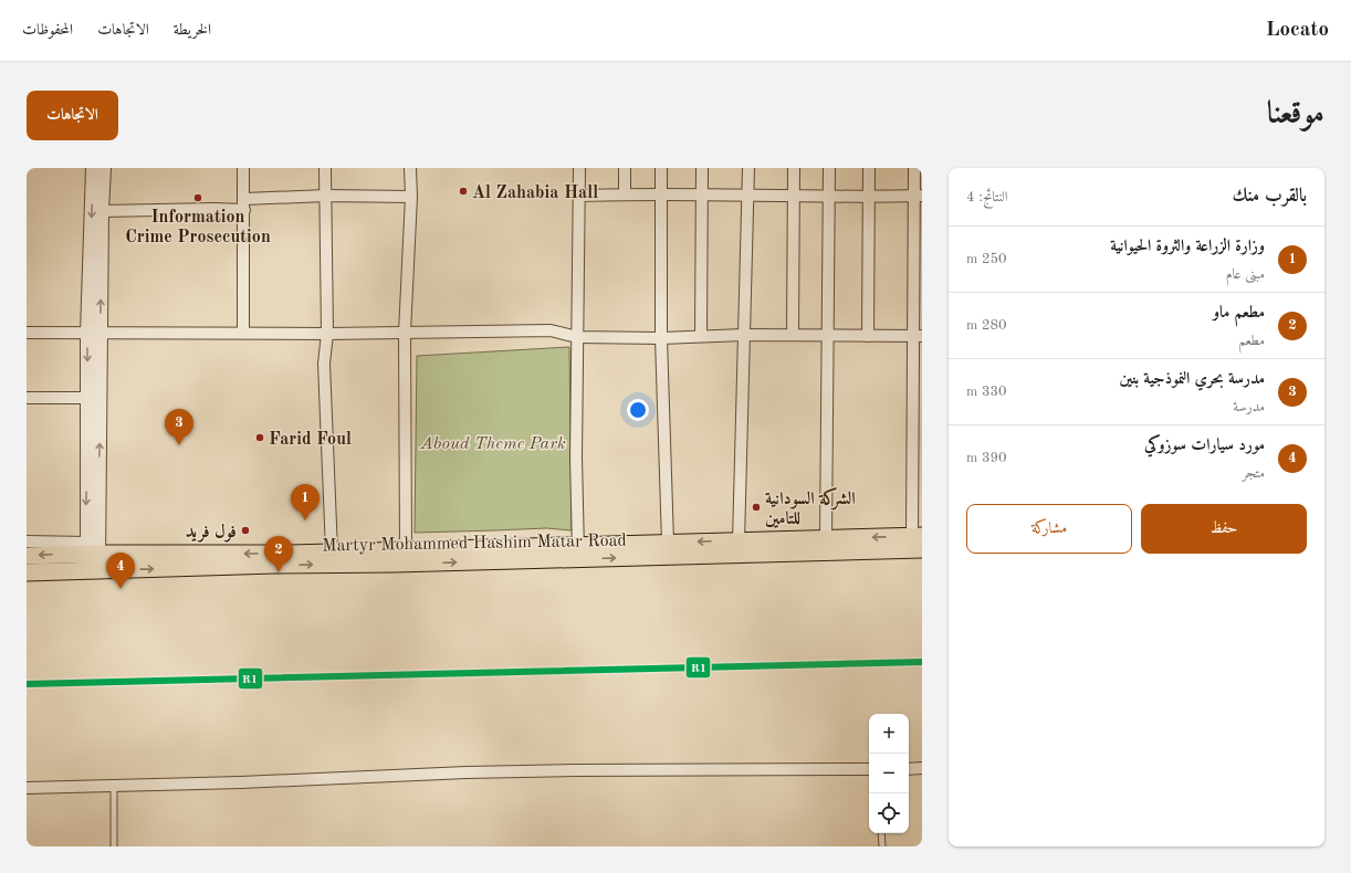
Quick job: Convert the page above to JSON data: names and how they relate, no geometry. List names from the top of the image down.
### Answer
{
  "streets": {
    "main road": ["Martyr Mohammed Hashim Matar Road"]
  },
  "parks": ["Aboud Theme Park"],
  "places": [
    "Al Zahabia Hall",
    "Information Crime Prosecution",
    "Farid Foul",
    "الشركة السودانية للتامين",
    "فول فريد"
  ],
  "lines": ["transit line R1"],
  "page": {
    "header": "Locato",
    "nav": ["الخريطة", "الاتجاهات", "المحفوظات"],
    "title": "موقعنا",
    "buttons": [
      "الاتجاهات",
      ["حفظ", "مشاركة"]
    ],
    "heading": ["بالقرب منك", "النتائج: 4"],
    "list": [
      {
        "mark": "1",
        "name": "وزارة الزراعة والثروة الحيوانية",
        "note": "مبنى عام",
        "value": "250 m"
      },
      {
        "mark": "2",
        "name": "مطعم ماو",
        "note": "مطعم",
        "value": "280 m"
      },
      {
        "mark": "3",
        "name": "مدرسة بحري النموذجية بنين",
        "note": "مدرسة",
        "value": "330 m"
      },
      {
        "mark": "4",
        "name": "مورد سيارات سوزوكي",
        "note": "متجر",
        "value": "390 m"
      }
    ],
    "pins": [
      "3",
      "1",
      "2",
      "4"
    ],
    "map_buttons": ["+", "−"]
  }
}
